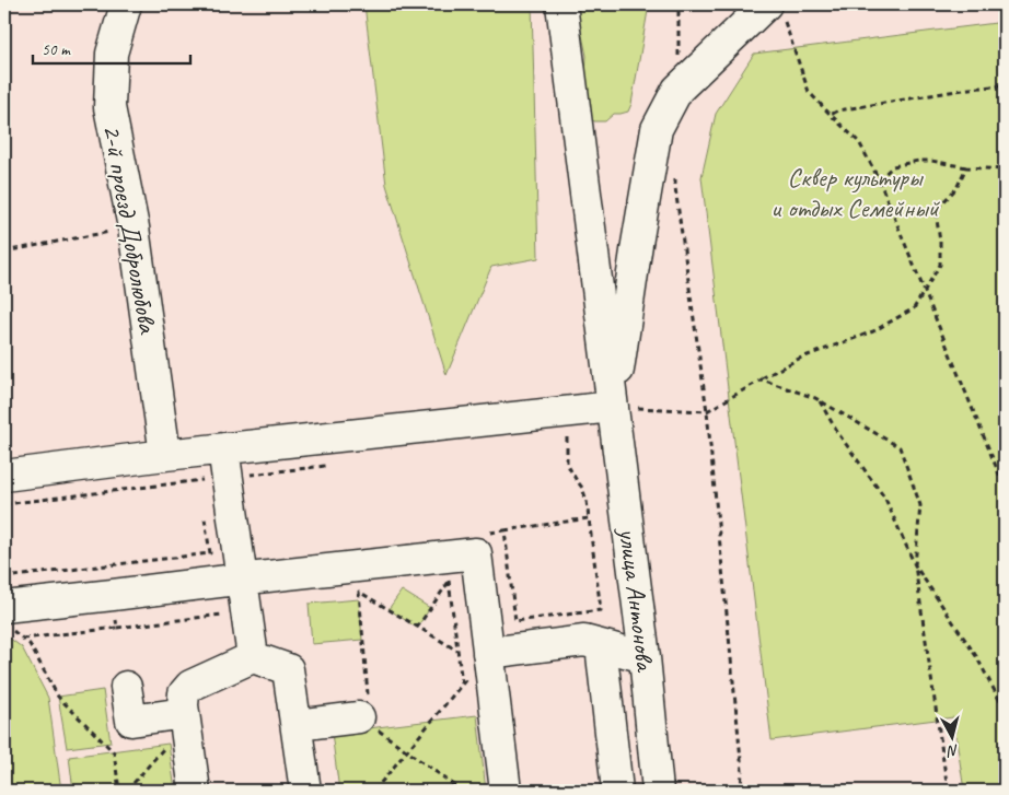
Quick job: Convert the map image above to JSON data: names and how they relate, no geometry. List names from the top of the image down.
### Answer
{
  "streets": {
    "street": ["2-й проезд Добролюбова", "улица Антонова"]
  },
  "parks": ["Сквер культуры и отдых Семейный"],
  "scale_bar": "50 m",
  "north": "bottom"
}
